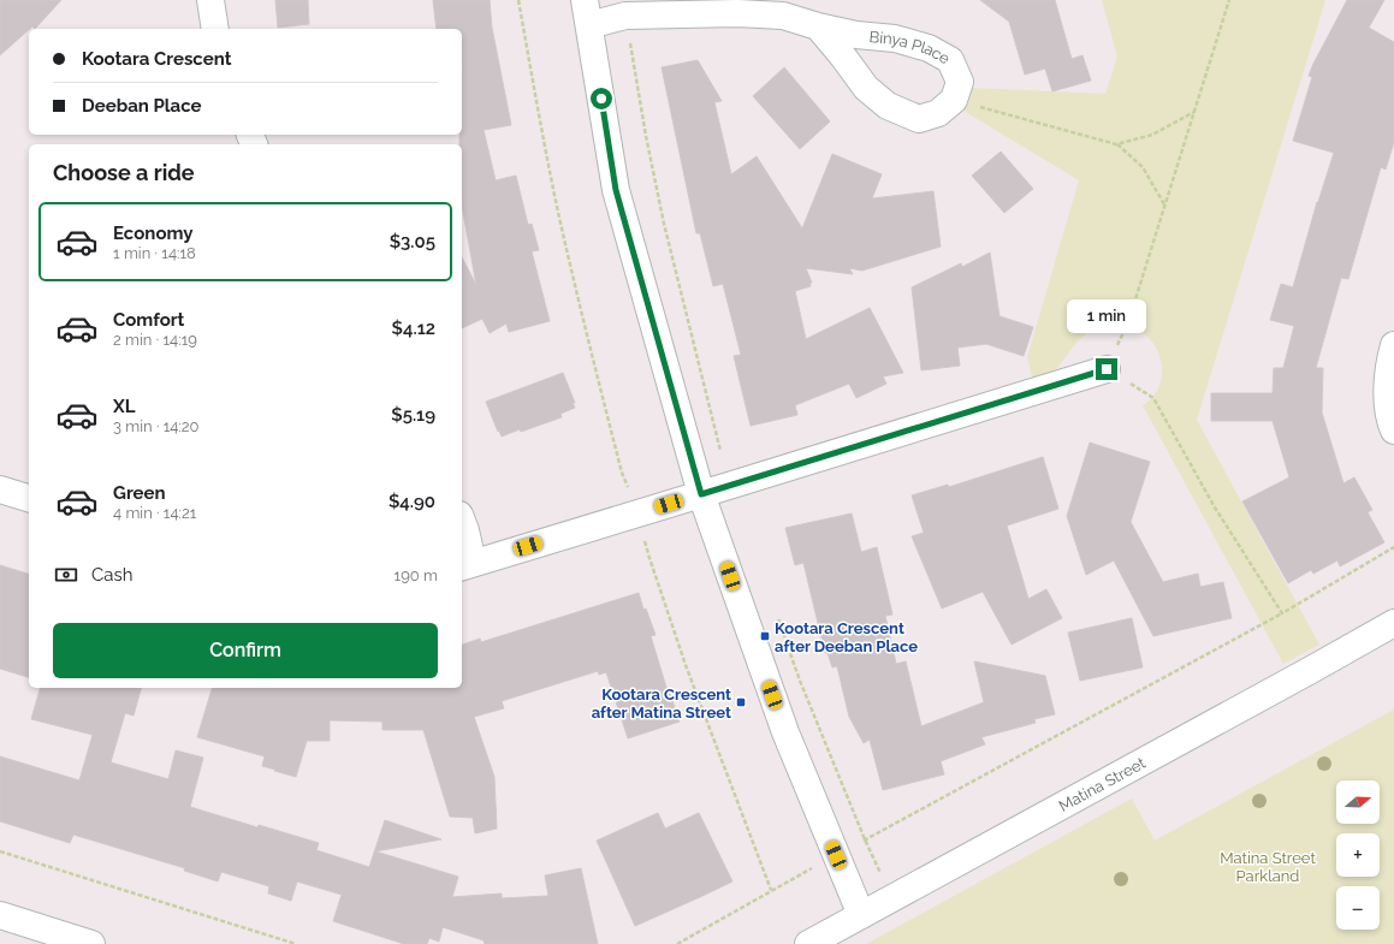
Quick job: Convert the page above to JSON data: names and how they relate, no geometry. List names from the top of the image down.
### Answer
{
  "streets": {
    "street": ["Binya Place", "Matina Street"]
  },
  "parks": ["Matina Street Parkland"],
  "places": {
    "transit": ["Kootara Crescent after Deeban Place", "Kootara Crescent after Matina Street"]
  },
  "north": "right",
  "page": {
    "banner": ["Kootara Crescent", "Deeban Place"],
    "heading": "Choose a ride",
    "list": [
      {
        "name": "Economy",
        "note": "1 min · 14:18",
        "value": "$3.05"
      },
      {
        "name": "Comfort",
        "note": "2 min · 14:19",
        "value": "$4.12"
      },
      {
        "name": "XL",
        "note": "3 min · 14:20",
        "value": "$5.19"
      },
      {
        "name": "Green",
        "note": "4 min · 14:21",
        "value": "$4.90"
      }
    ],
    "bubble": "1 min",
    "pay": ["Cash", "190 m"],
    "buttons": "Confirm",
    "map_buttons": ["+", "−"]
  }
}
